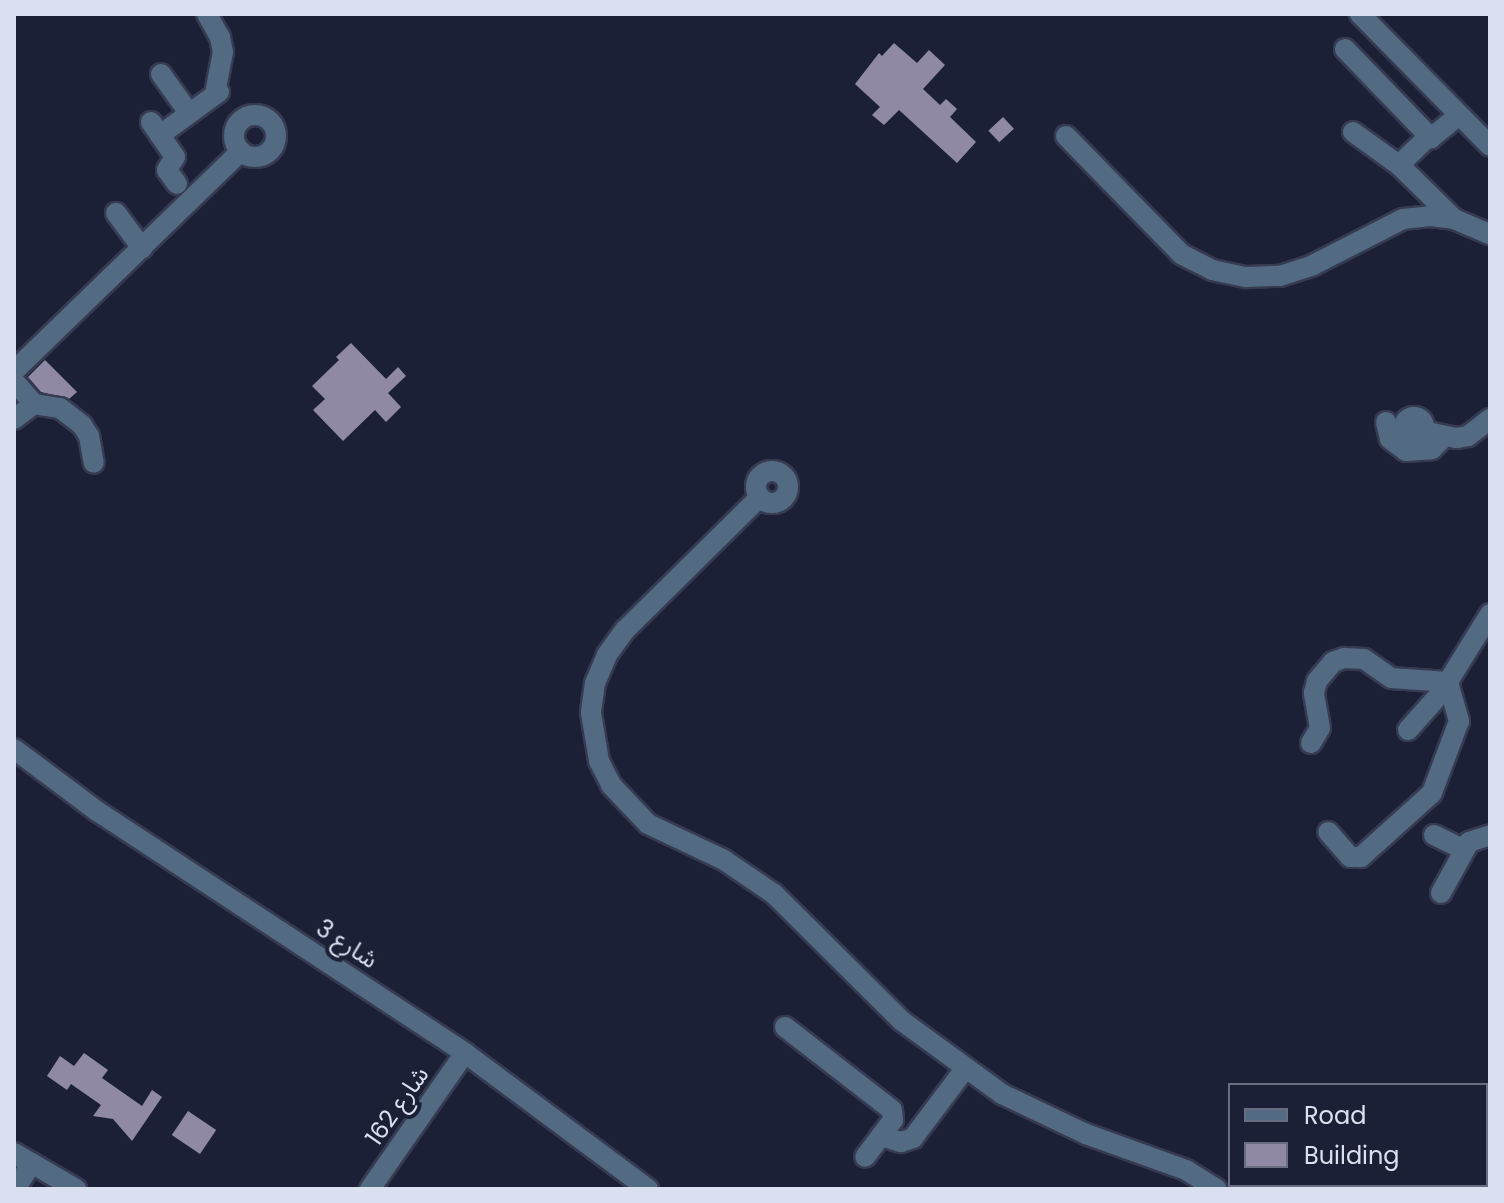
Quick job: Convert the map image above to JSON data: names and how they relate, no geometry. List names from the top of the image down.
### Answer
{
  "streets": {
    "street": ["شارع 3", "شارع 162"]
  },
  "crossings": [
    ["شارع 3", "شارع 162"]
  ],
  "legend": ["Road", "Building"]
}
